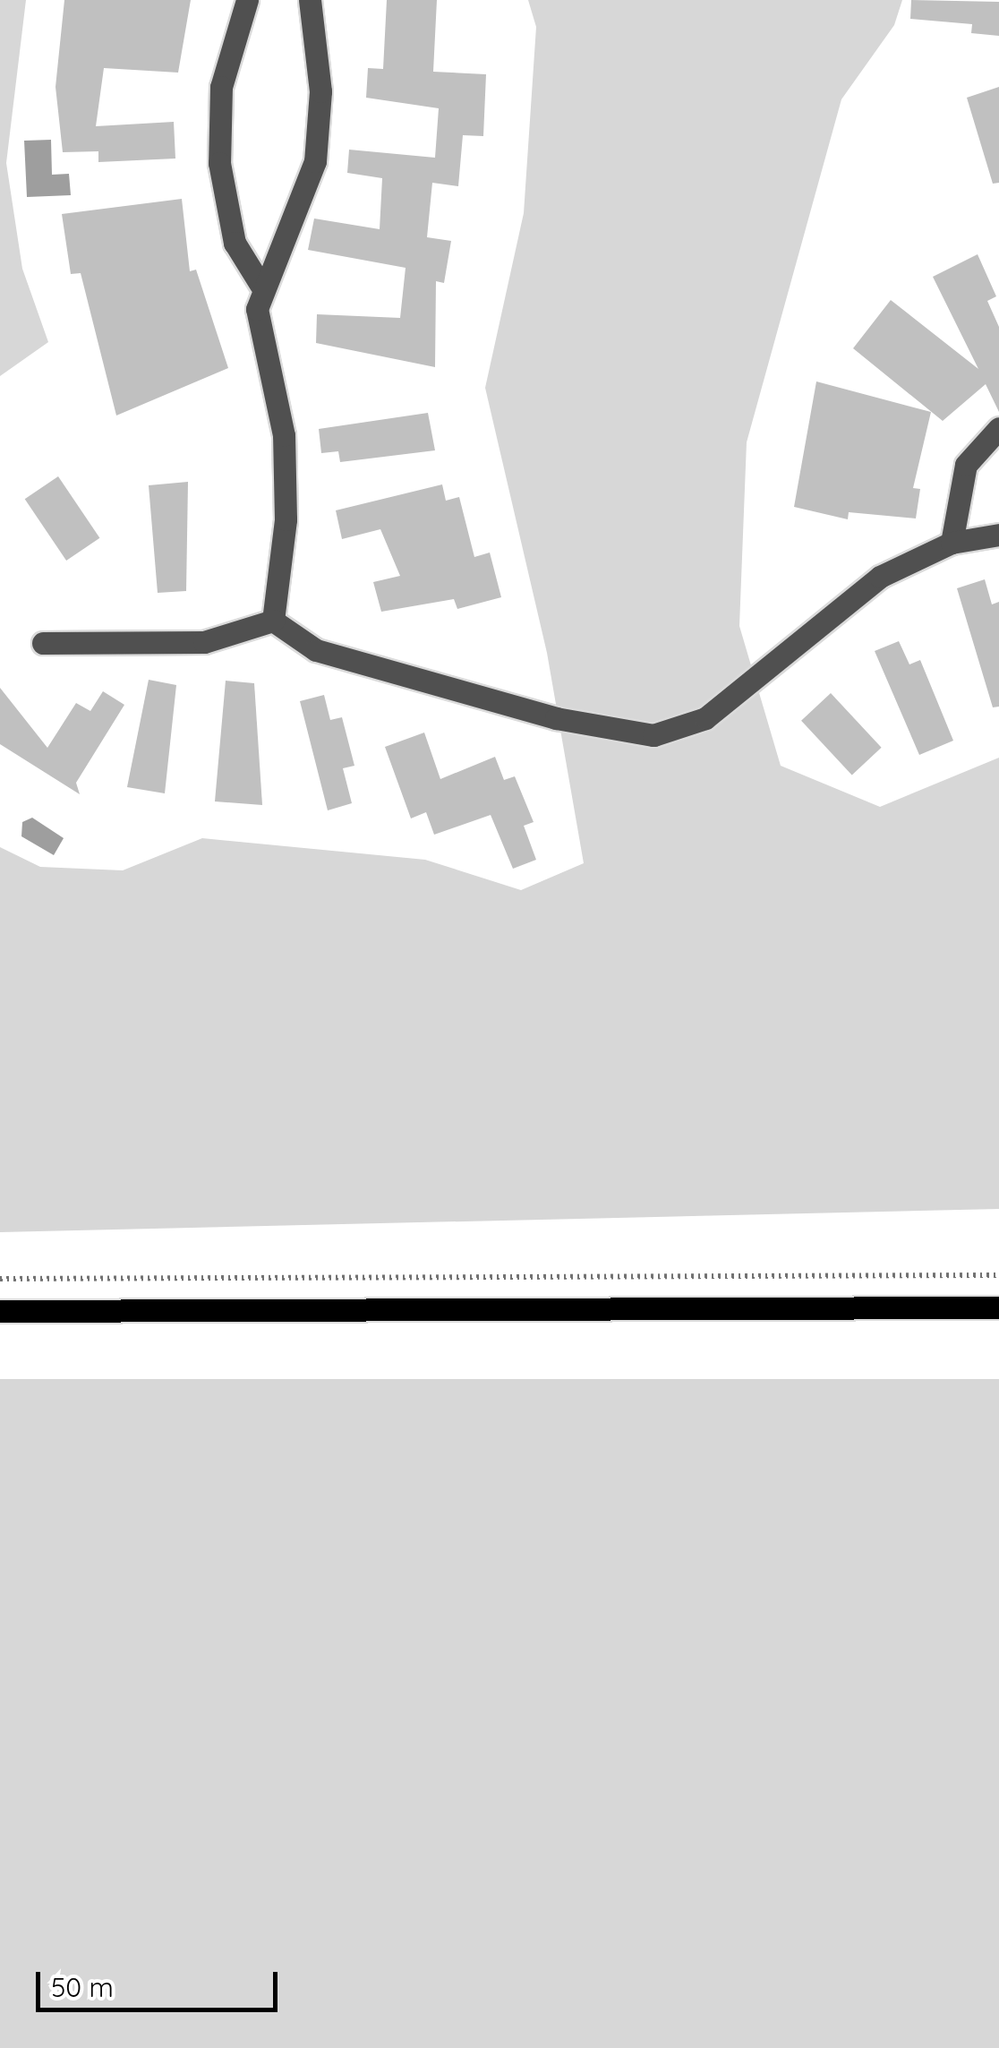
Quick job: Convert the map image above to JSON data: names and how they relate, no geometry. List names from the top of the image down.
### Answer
{
  "scale_bar": "50 m"
}
